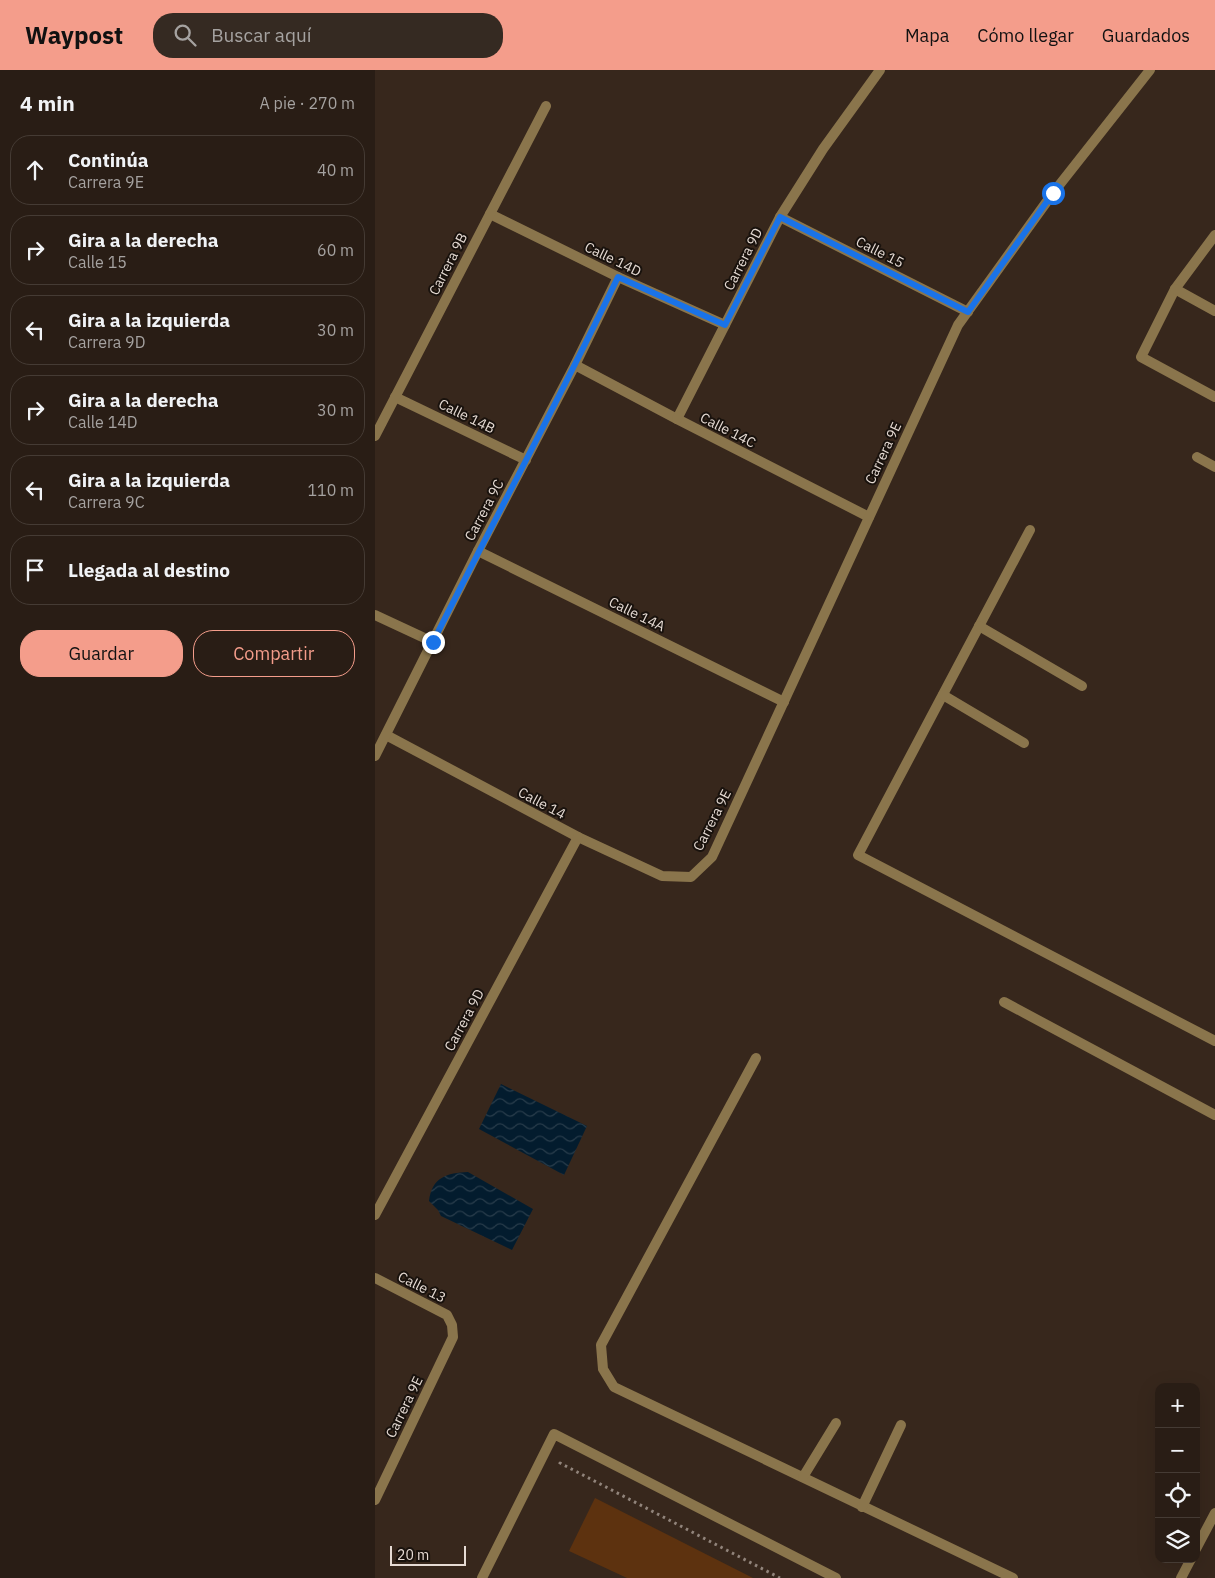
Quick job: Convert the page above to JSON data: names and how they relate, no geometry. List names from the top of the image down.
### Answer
{
  "streets": {
    "street": [
      "Calle 15",
      "Calle 14D",
      "Carrera 9D",
      "Carrera 9B",
      "Calle 14B",
      "Calle 14C",
      "Carrera 9E",
      "Carrera 9C",
      "Calle 14A",
      "Calle 14",
      "Calle 13"
    ]
  },
  "crossings": [
    ["Calle 15", "Carrera 9D"],
    ["Calle 15", "Carrera 9E"],
    ["Calle 14D", "Carrera 9D"],
    ["Calle 14D", "Carrera 9B"],
    ["Calle 14D", "Carrera 9C"],
    ["Carrera 9D", "Calle 14C"],
    ["Carrera 9D", "Calle 14"],
    ["Carrera 9B", "Calle 14B"],
    ["Calle 14B", "Carrera 9C"],
    ["Calle 14C", "Carrera 9E"],
    ["Calle 14C", "Carrera 9C"],
    ["Carrera 9E", "Calle 14A"],
    ["Carrera 9E", "Calle 14"],
    ["Carrera 9E", "Calle 13"],
    ["Carrera 9C", "Calle 14A"],
    ["Carrera 9C", "Calle 14"]
  ],
  "scale_bar": "20 m",
  "page": {
    "header": "Waypost",
    "search": "Buscar aquí",
    "nav": ["Mapa", "Cómo llegar", "Guardados"],
    "heading": ["4 min", "A pie · 270 m"],
    "list": [
      ["Continúa", "Carrera 9E", "40 m"],
      ["Gira a la derecha", "Calle 15", "60 m"],
      ["Gira a la izquierda", "Carrera 9D", "30 m"],
      ["Gira a la derecha", "Calle 14D", "30 m"],
      ["Gira a la izquierda", "Carrera 9C", "110 m"],
      "Llegada al destino"
    ],
    "buttons": ["Guardar", "Compartir"],
    "map_buttons": ["+", "−"],
    "scale": "20 m"
  }
}
